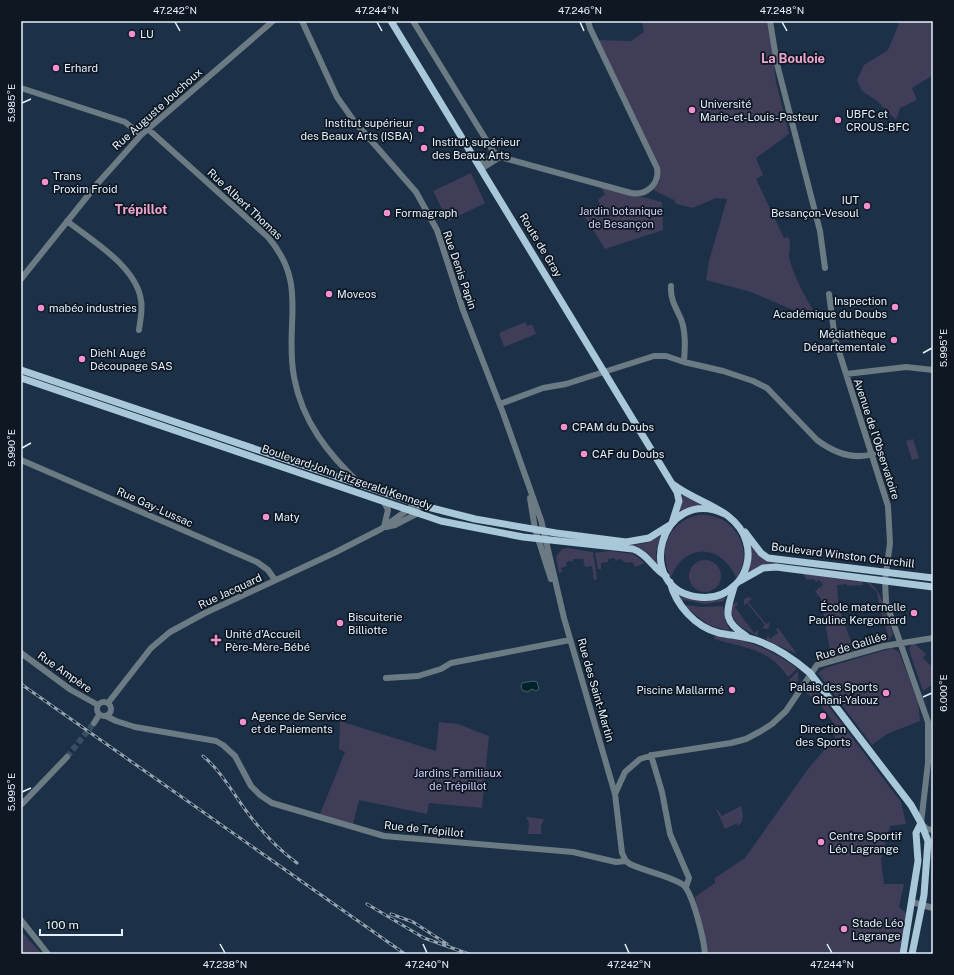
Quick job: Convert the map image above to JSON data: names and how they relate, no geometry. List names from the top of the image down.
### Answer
{
  "streets": {
    "main road": ["Route de Gray", "Boulevard John Fitzgerald Kennedy", "Boulevard Winston Churchill"],
    "street": [
      "Rue Auguste Jouchoux",
      "Rue Albert Thomas",
      "Rue Denis Papin",
      "Avenue de l'Observatoire",
      "Rue Gay-Lussac",
      "Rue Jacquard",
      "Rue de Galilée",
      "Rue Ampère",
      "Rue des Saint-Martin",
      "Rue de Trépillot"
    ]
  },
  "crossings": [
    ["Rue Auguste Jouchoux", "Rue Albert Thomas"],
    ["Rue Albert Thomas", "Boulevard John Fitzgerald Kennedy"],
    ["Route de Gray", "Boulevard John Fitzgerald Kennedy"],
    ["Route de Gray", "Boulevard Winston Churchill"],
    ["Rue Denis Papin", "Boulevard John Fitzgerald Kennedy"],
    ["Rue Denis Papin", "Rue des Saint-Martin"],
    ["Avenue de l'Observatoire", "Boulevard Winston Churchill"],
    ["Avenue de l'Observatoire", "Rue de Galilée"],
    ["Boulevard John Fitzgerald Kennedy", "Boulevard Winston Churchill"],
    ["Boulevard John Fitzgerald Kennedy", "Rue Jacquard"],
    ["Boulevard John Fitzgerald Kennedy", "Rue des Saint-Martin"],
    ["Rue Gay-Lussac", "Rue Jacquard"],
    ["Rue Jacquard", "Rue Ampère"],
    ["Rue Jacquard", "Rue de Trépillot"],
    ["Rue de Galilée", "Rue des Saint-Martin"],
    ["Rue Ampère", "Rue de Trépillot"],
    ["Rue des Saint-Martin", "Rue de Trépillot"]
  ],
  "districts": ["La Bouloie", "Trépillot"],
  "parks": ["Jardin botanique de Besançon", "Jardins Familiaux de Trépillot"],
  "places": {
    "other": [
      "LU",
      "Erhard",
      "Université Marie-et-Louis-Pasteur",
      "UBFC et CROUS-BFC",
      "Institut supérieur des Beaux Arts (ISBA)",
      "Institut supérieur des Beaux Arts",
      "Trans Proxim Froid",
      "IUT Besançon-Vesoul",
      "Formagraph",
      "Moveos",
      "Inspection Académique du Doubs",
      "mabéo industries",
      "Médiathèque Départementale",
      "Diehl Augé Découpage SAS",
      "CPAM du Doubs",
      "CAF du Doubs",
      "Maty",
      "École maternelle Pauline Kergomard",
      "Biscuiterie Billiotte",
      "Piscine Mallarmé",
      "Palais des Sports Ghani-Yalouz",
      "Direction des Sports",
      "Agence de Service et de Paiements",
      "Centre Sportif Léo Lagrange",
      "Stade Léo Lagrange"
    ],
    "health": ["Unité d’Accueil Père-Mère-Bébé"]
  },
  "scale_bar": "100 m",
  "coordinates": [
    "47.242°N",
    "47.244°N",
    "47.246°N",
    "47.248°N",
    "5.985°E",
    "5.995°E",
    "5.990°E",
    "6.000°E",
    "47.238°N",
    "47.240°N"
  ]
}
